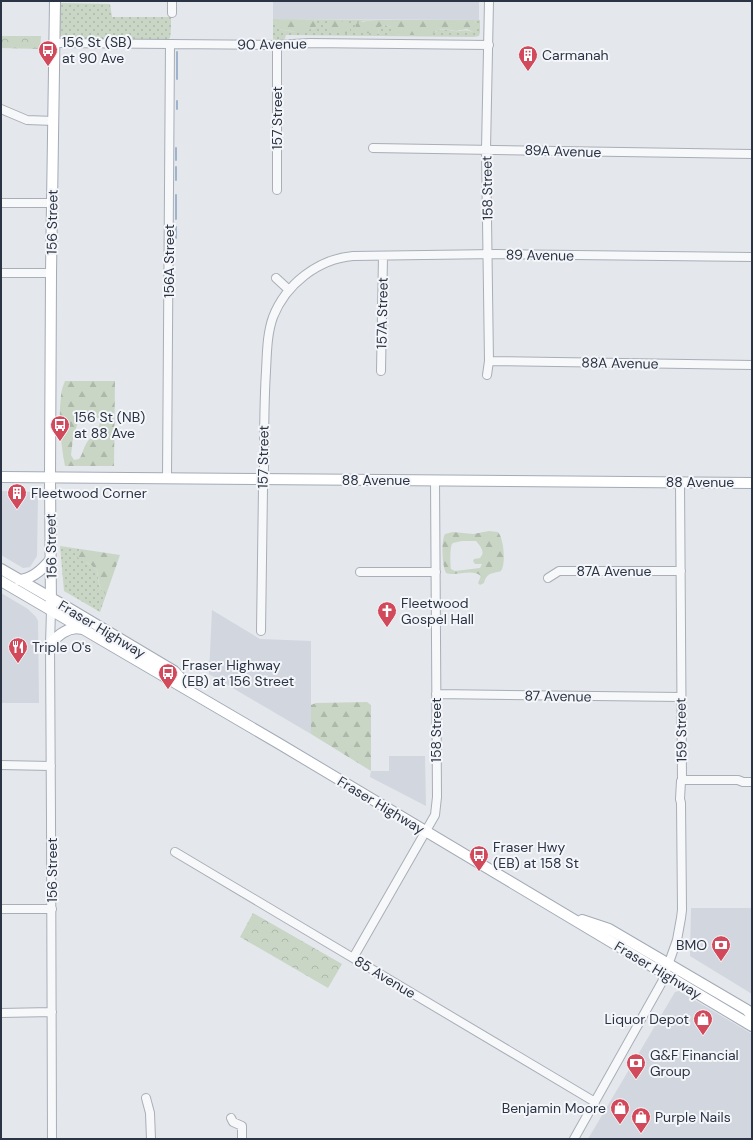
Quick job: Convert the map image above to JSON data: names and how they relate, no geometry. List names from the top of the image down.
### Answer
{
  "streets": {
    "main road": ["156 Street", "88 Avenue", "Fraser Highway"],
    "street": [
      "90 Avenue",
      "157 Street",
      "89A Avenue",
      "158 Street",
      "89 Avenue",
      "156A Street",
      "157A Street",
      "88A Avenue",
      "87A Avenue",
      "87 Avenue",
      "159 Street",
      "85 Avenue"
    ]
  },
  "crossings": [
    ["90 Avenue", "157 Street"],
    ["90 Avenue", "158 Street"],
    ["90 Avenue", "156 Street"],
    ["90 Avenue", "156A Street"],
    ["157 Street", "89 Avenue"],
    ["157 Street", "88 Avenue"],
    ["89A Avenue", "158 Street"],
    ["158 Street", "89 Avenue"],
    ["158 Street", "88A Avenue"],
    ["158 Street", "88 Avenue"],
    ["158 Street", "Fraser Highway"],
    ["158 Street", "87 Avenue"],
    ["158 Street", "85 Avenue"],
    ["156 Street", "88 Avenue"],
    ["156 Street", "Fraser Highway"],
    ["89 Avenue", "157A Street"],
    ["156A Street", "88 Avenue"],
    ["88 Avenue", "159 Street"],
    ["87A Avenue", "159 Street"],
    ["Fraser Highway", "159 Street"],
    ["87 Avenue", "159 Street"],
    ["159 Street", "85 Avenue"]
  ],
  "places": {
    "bus stop": [
      "156 St (SB) at 90 Ave",
      "156 St (NB) at 88 Ave",
      "Fraser Highway (EB) at 156 Street",
      "Fraser Hwy (EB) at 158 St"
    ],
    "building": ["Carmanah", "Fleetwood Corner"],
    "church": ["Fleetwood Gospel Hall"],
    "restaurant": ["Triple O's"],
    "bank": ["BMO", "G&F Financial Group"],
    "shop": ["Liquor Depot", "Benjamin Moore", "Purple Nails"]
  }
}
